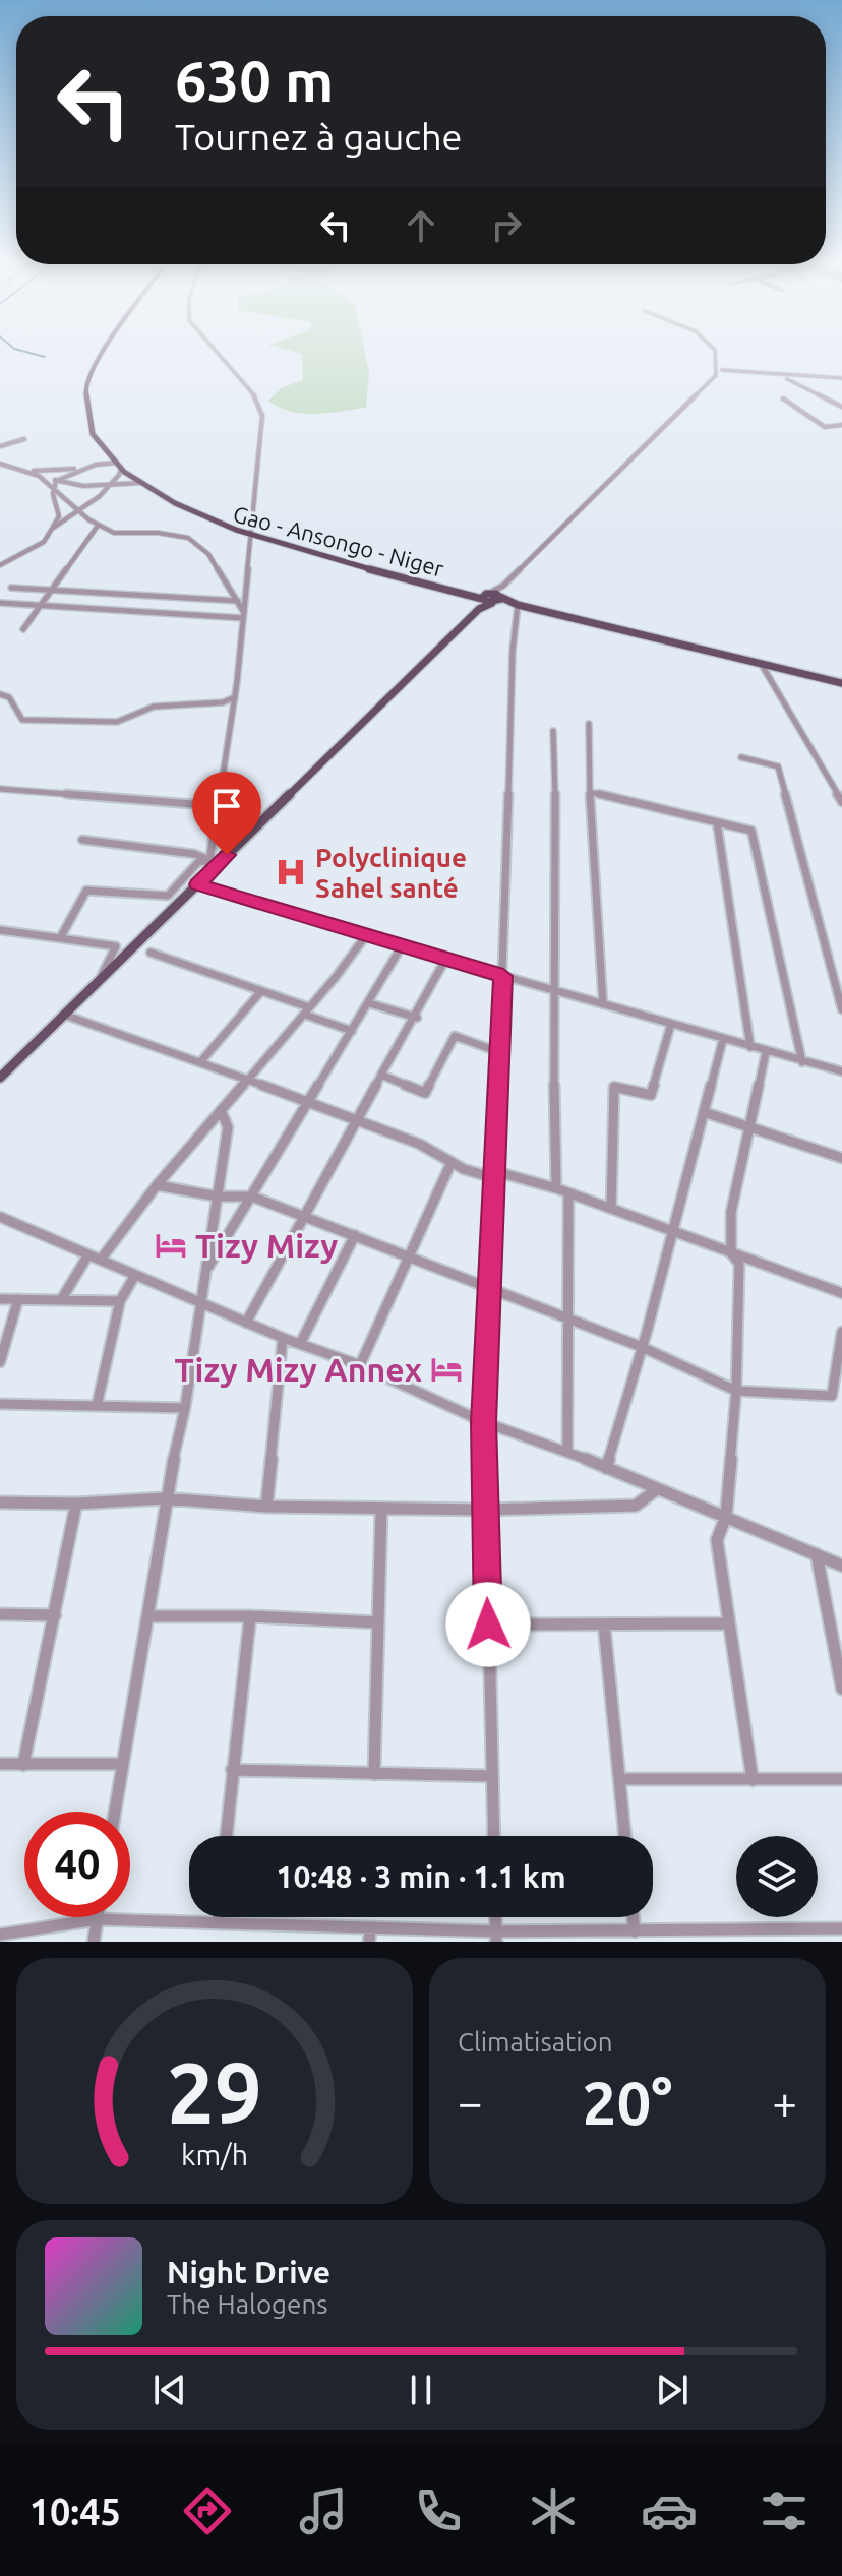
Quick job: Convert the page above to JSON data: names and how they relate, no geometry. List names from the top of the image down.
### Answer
{
  "streets": {
    "main road": ["Gao - Ansongo - Niger"]
  },
  "places": {
    "hospital": ["Polyclinique Sahel santé"],
    "hotel": ["Tizy Mizy", "Tizy Mizy Annex"]
  },
  "page": {
    "turn": ["630 m", "Tournez à gauche"],
    "limit": "40",
    "trip": "10:48 · 3 min · 1.1 km",
    "tile": "Climatisation",
    "heat": ["−", "20°", "+"],
    "song": ["Night Drive", "The Halogens"],
    "tabs": "10:45",
    "gauge": ["29", "km/h"]
  }
}
